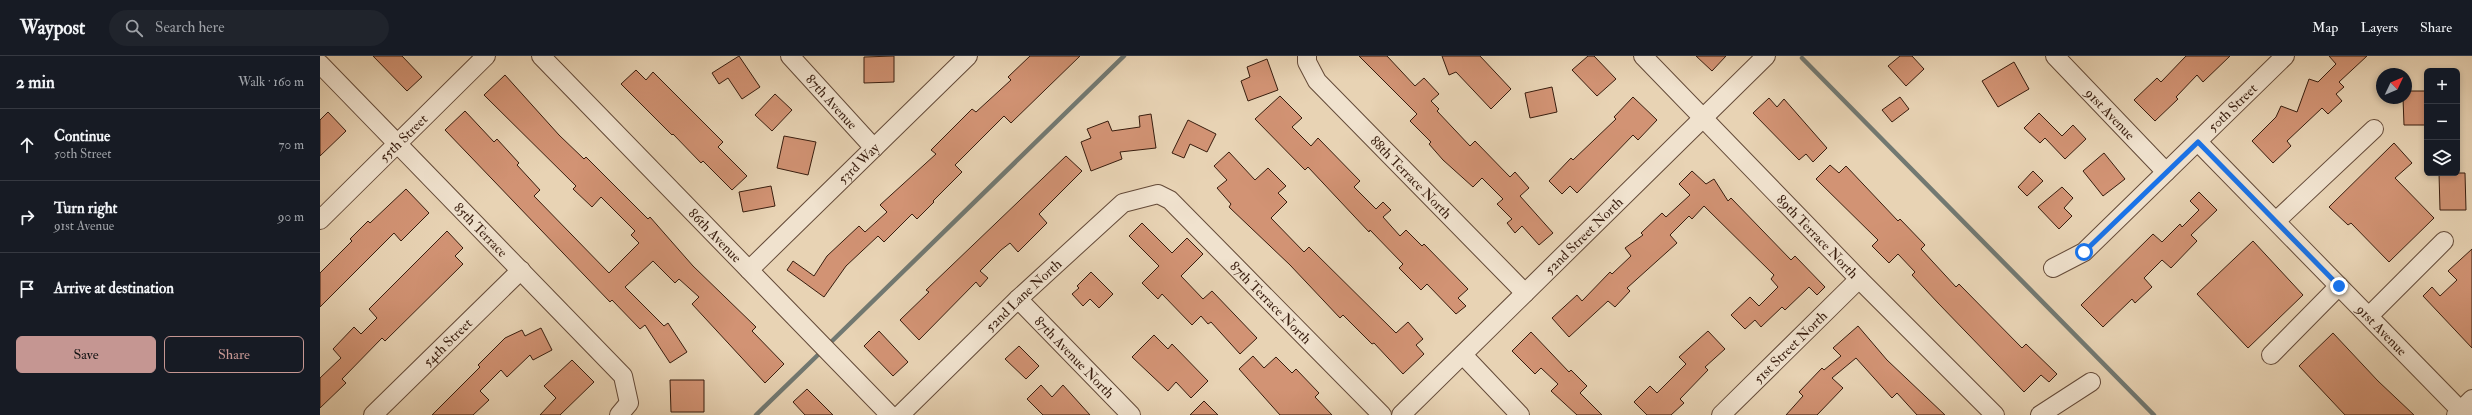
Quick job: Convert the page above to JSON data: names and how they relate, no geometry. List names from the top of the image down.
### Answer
{
  "streets": {
    "street": [
      "87th Avenue",
      "50th Street",
      "91st Avenue",
      "55th Street",
      "53rd Way",
      "88th Terrace North",
      "85th Terrace",
      "52nd Street North",
      "86th Avenue",
      "89th Terrace North",
      "52nd Lane North",
      "87th Terrace North",
      "54th Street",
      "51st Street North",
      "87th Avenue North"
    ]
  },
  "crossings": [
    ["87th Avenue", "53rd Way"],
    ["50th Street", "91st Avenue"],
    ["55th Street", "85th Terrace"],
    ["53rd Way", "86th Avenue"],
    ["88th Terrace North", "52nd Street North"],
    ["85th Terrace", "54th Street"],
    ["52nd Street North", "89th Terrace North"],
    ["89th Terrace North", "51st Street North"],
    ["52nd Lane North", "87th Terrace North"],
    ["52nd Lane North", "87th Avenue North"]
  ],
  "north": "top right",
  "page": {
    "header": "Waypost",
    "search": "Search here",
    "nav": ["Map", "Layers", "Share"],
    "heading": ["2 min", "Walk · 160 m"],
    "map_buttons": ["+", "−"],
    "list": [
      ["Continue", "50th Street", "70 m"],
      ["Turn right", "91st Avenue", "90 m"],
      "Arrive at destination"
    ],
    "buttons": ["Save", "Share"]
  }
}
